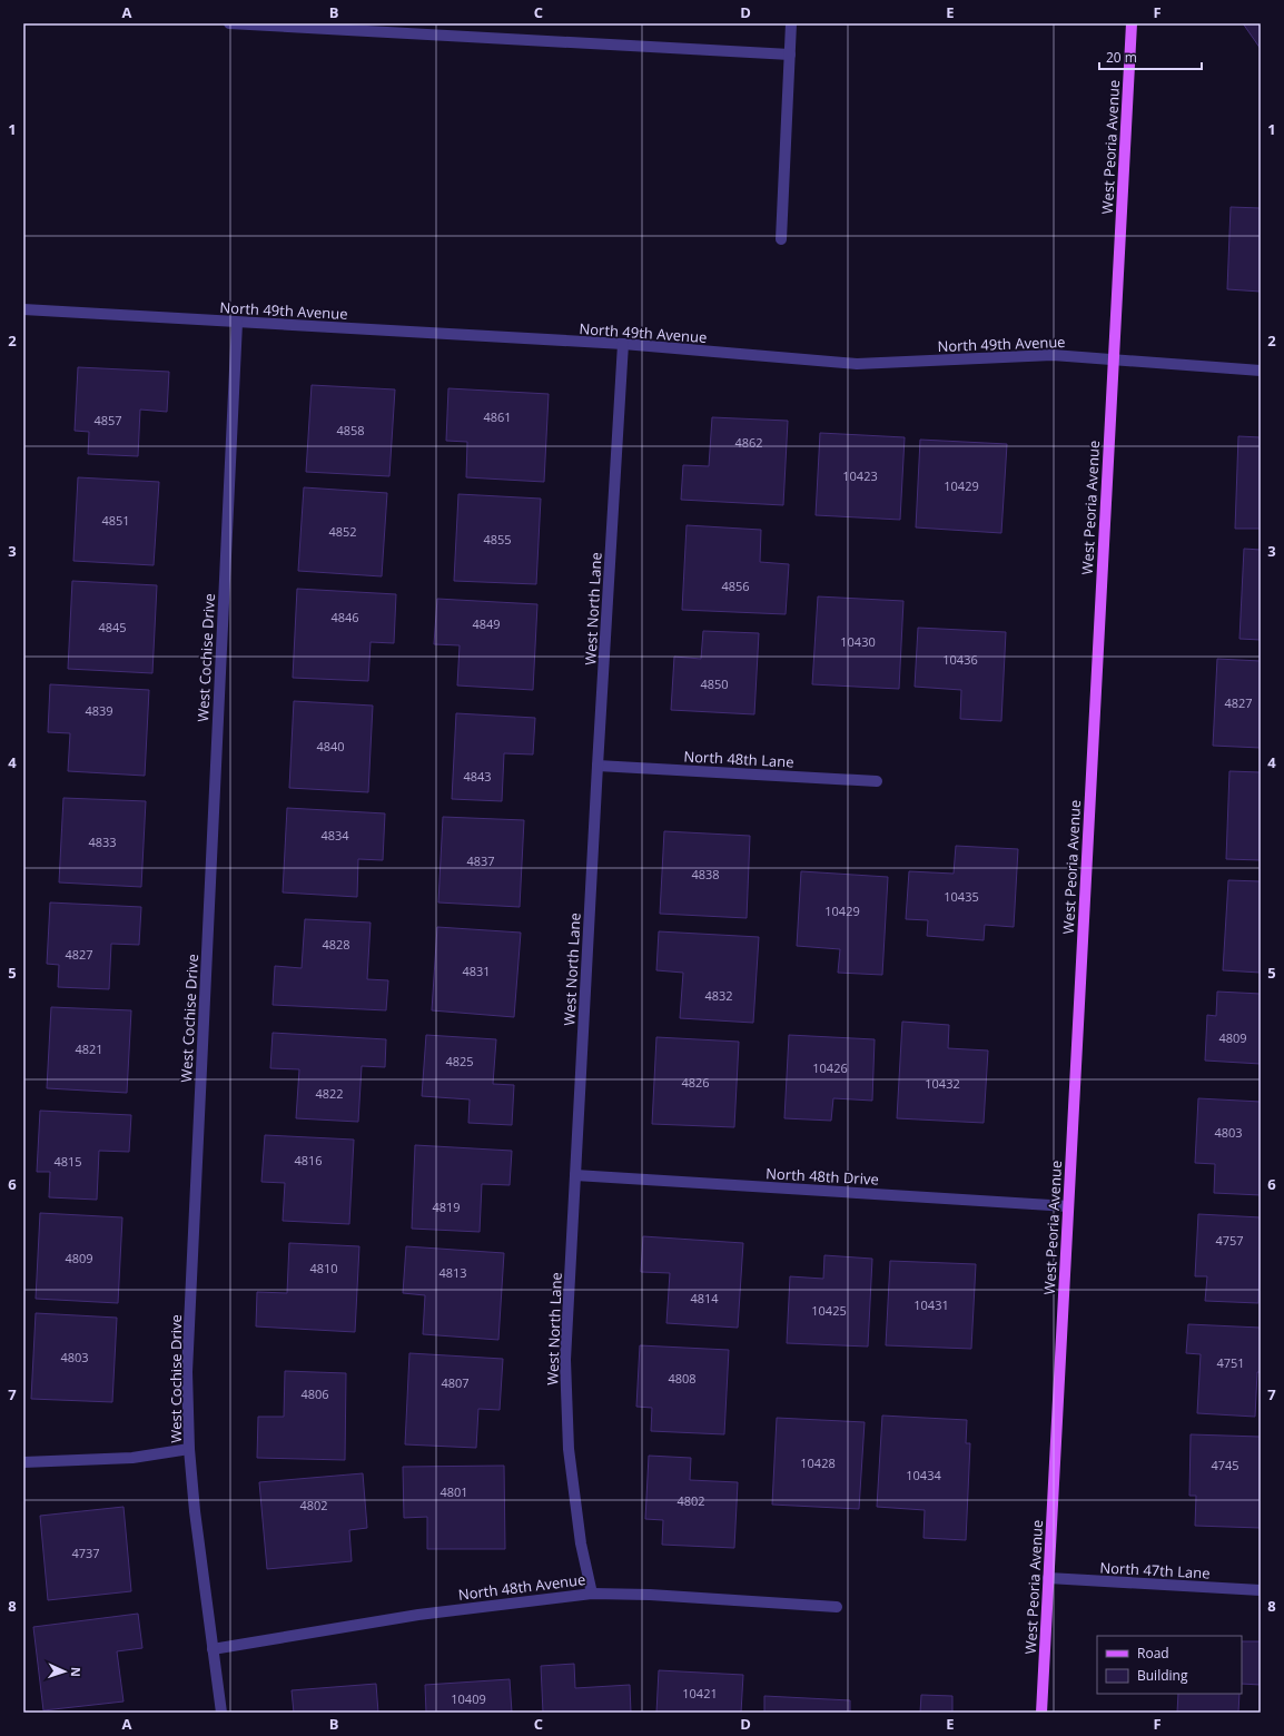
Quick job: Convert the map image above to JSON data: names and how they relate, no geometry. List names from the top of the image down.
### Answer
{
  "streets": {
    "main road": ["West Peoria Avenue"],
    "street": [
      "North 49th Avenue",
      "West North Lane",
      "West Cochise Drive",
      "North 48th Lane",
      "North 48th Drive",
      "North 47th Lane",
      "North 48th Avenue"
    ]
  },
  "crossings": [
    ["West Peoria Avenue", "North 49th Avenue"],
    ["West Peoria Avenue", "North 48th Drive"],
    ["West Peoria Avenue", "North 47th Lane"],
    ["North 49th Avenue", "West North Lane"],
    ["North 49th Avenue", "West Cochise Drive"],
    ["West North Lane", "North 48th Lane"],
    ["West North Lane", "North 48th Drive"],
    ["West North Lane", "North 48th Avenue"],
    ["West Cochise Drive", "North 48th Avenue"]
  ],
  "house_numbers": [
    "4861",
    "4857",
    "4858",
    "4862",
    "10423",
    "10429",
    "4851",
    "4852",
    "4855",
    "4856",
    "4846",
    "4849",
    "4845",
    "10430",
    "10436",
    "4850",
    "4827",
    "4839",
    "4840",
    "4843",
    "4834",
    "4833",
    "4837",
    "4838",
    "10435",
    "10429",
    "4828",
    "4827",
    "4831",
    "4832",
    "4809",
    "4821",
    "4825",
    "10426",
    "4826",
    "10432",
    "4822",
    "4803",
    "4816",
    "4815",
    "4819",
    "4757",
    "4809",
    "4810",
    "4813",
    "4814",
    "10431",
    "10425",
    "4803",
    "4751",
    "4808",
    "4807",
    "4806",
    "10428",
    "4745",
    "10434",
    "4801",
    "4802",
    "4802",
    "4737",
    "10421",
    "10409"
  ],
  "legend": ["Road", "Building"],
  "scale_bar": "20 m",
  "north": "right",
  "grid": {
    "columns": [
      "A",
      "B",
      "C",
      "D",
      "E",
      "F"
    ],
    "rows": [
      "1",
      "2",
      "3",
      "4",
      "5",
      "6",
      "7",
      "8"
    ]
  }
}
